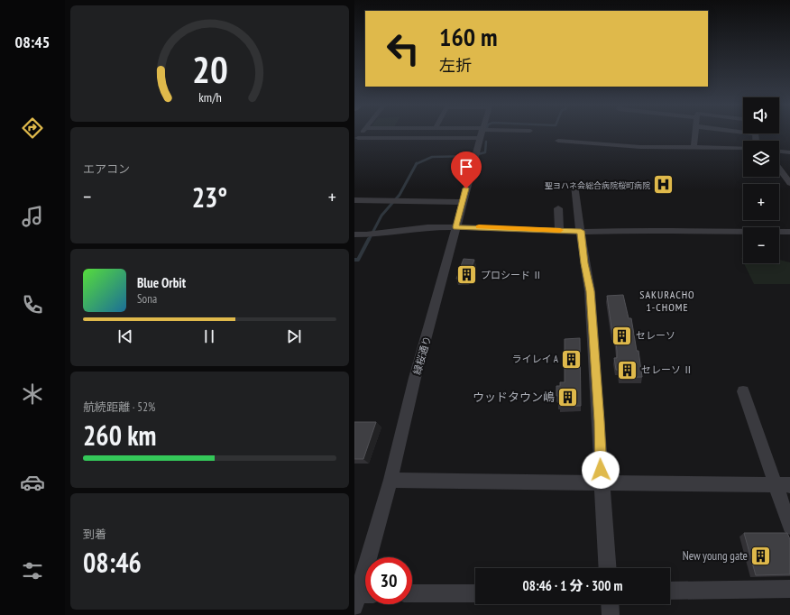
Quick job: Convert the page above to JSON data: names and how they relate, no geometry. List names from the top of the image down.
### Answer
{
  "streets": {
    "street": ["緑桜通り"]
  },
  "districts": ["SAKURACHO 1-CHOME"],
  "places": {
    "hospital": ["聖ヨハネ会総合病院桜町病院"],
    "building": [
      "プロシード Ⅱ",
      "セレーソ",
      "ライレイ A",
      "セレーソ Ⅱ",
      "ウッドタウン嶋",
      "New young gate"
    ]
  },
  "page": {
    "tabs": "08:45",
    "turn": ["160 m", "左折"],
    "map_buttons": ["+", "−"],
    "tile": [
      "エアコン",
      ["航続距離 · 52%", "260 km"],
      ["到着", "08:46"]
    ],
    "heat": ["−", "23°", "+"],
    "song": ["Blue Orbit", "Sona"],
    "limit": "30",
    "trip": "08:46 · 1 分 · 300 m",
    "gauge": ["20", "km/h"]
  }
}
